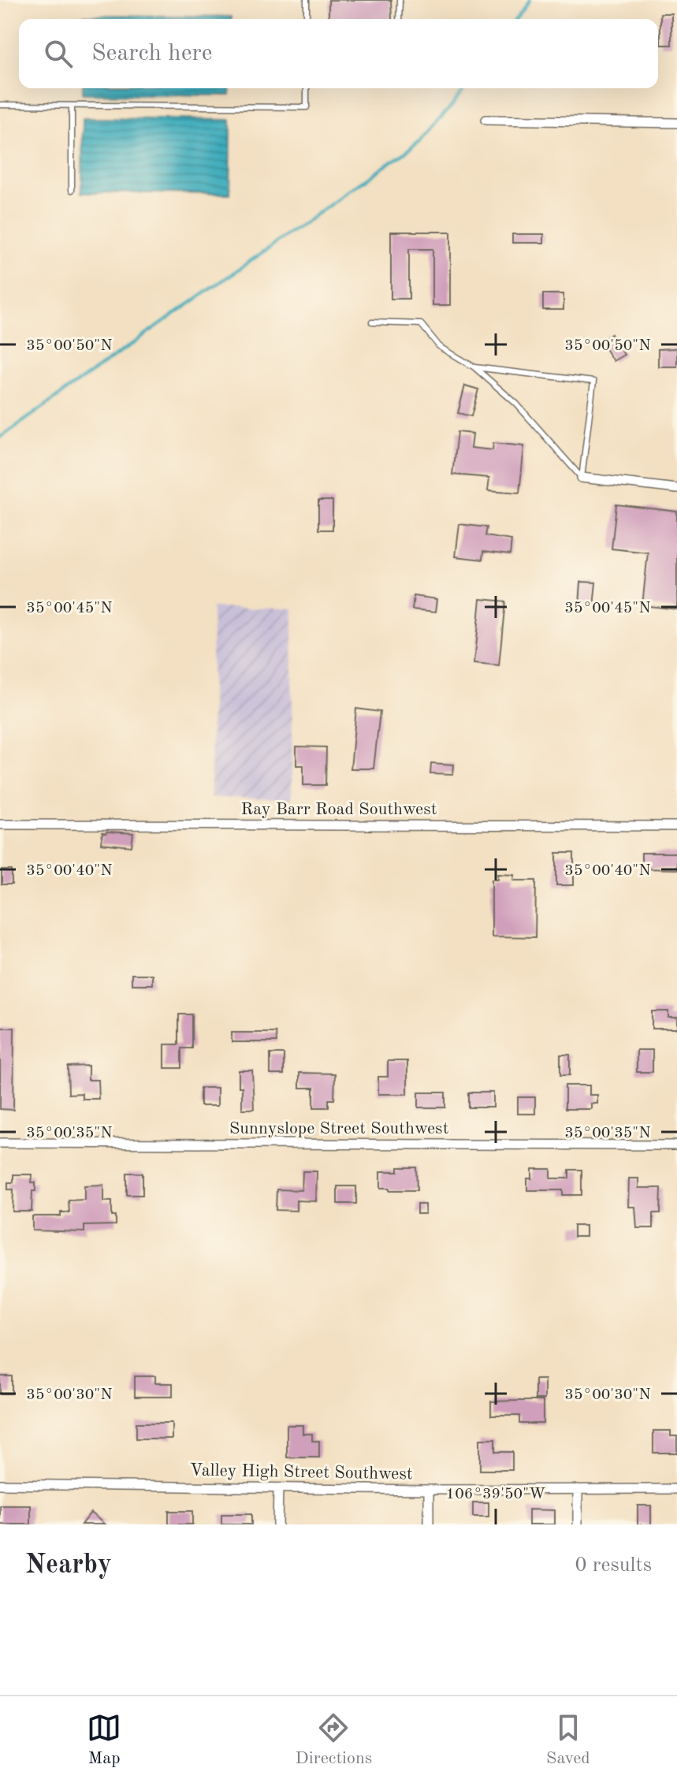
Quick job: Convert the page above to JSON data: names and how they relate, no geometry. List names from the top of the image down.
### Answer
{
  "streets": {
    "street": ["Ray Barr Road Southwest", "Sunnyslope Street Southwest", "Valley High Street Southwest"]
  },
  "page": {
    "search": "Search here",
    "heading": ["Nearby", "0 results"],
    "nav": ["Map", "Directions", "Saved"]
  },
  "coordinates": [
    "35°00'50\"N",
    "35°00'45\"N",
    "35°00'40\"N",
    "35°00'35\"N",
    "35°00'30\"N",
    "106°39'50\"W"
  ]
}
